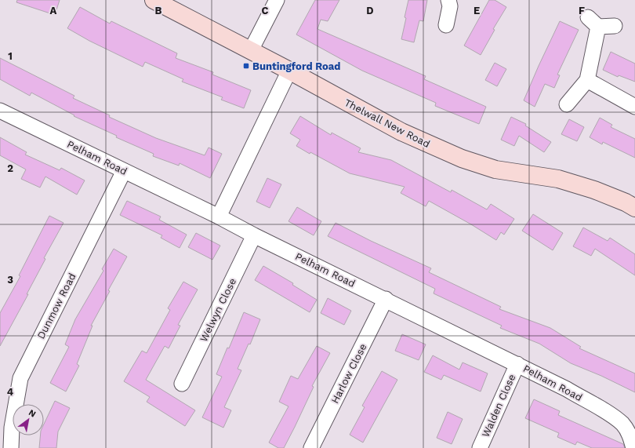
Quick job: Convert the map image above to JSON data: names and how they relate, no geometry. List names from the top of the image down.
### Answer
{
  "streets": {
    "main road": ["Thelwall New Road"],
    "street": [
      "Pelham Road",
      "Dunmow Road",
      "Welwyn Close",
      "Harlow Close",
      "Walden Close"
    ]
  },
  "crossings": [
    ["Pelham Road", "Dunmow Road"],
    ["Pelham Road", "Welwyn Close"],
    ["Pelham Road", "Harlow Close"],
    ["Pelham Road", "Walden Close"]
  ],
  "places": {
    "transit": ["Buntingford Road"]
  },
  "north": "top right",
  "grid": {
    "columns": [
      "A",
      "B",
      "C",
      "D",
      "E",
      "F"
    ],
    "rows": [
      "1",
      "2",
      "3",
      "4"
    ]
  }
}
